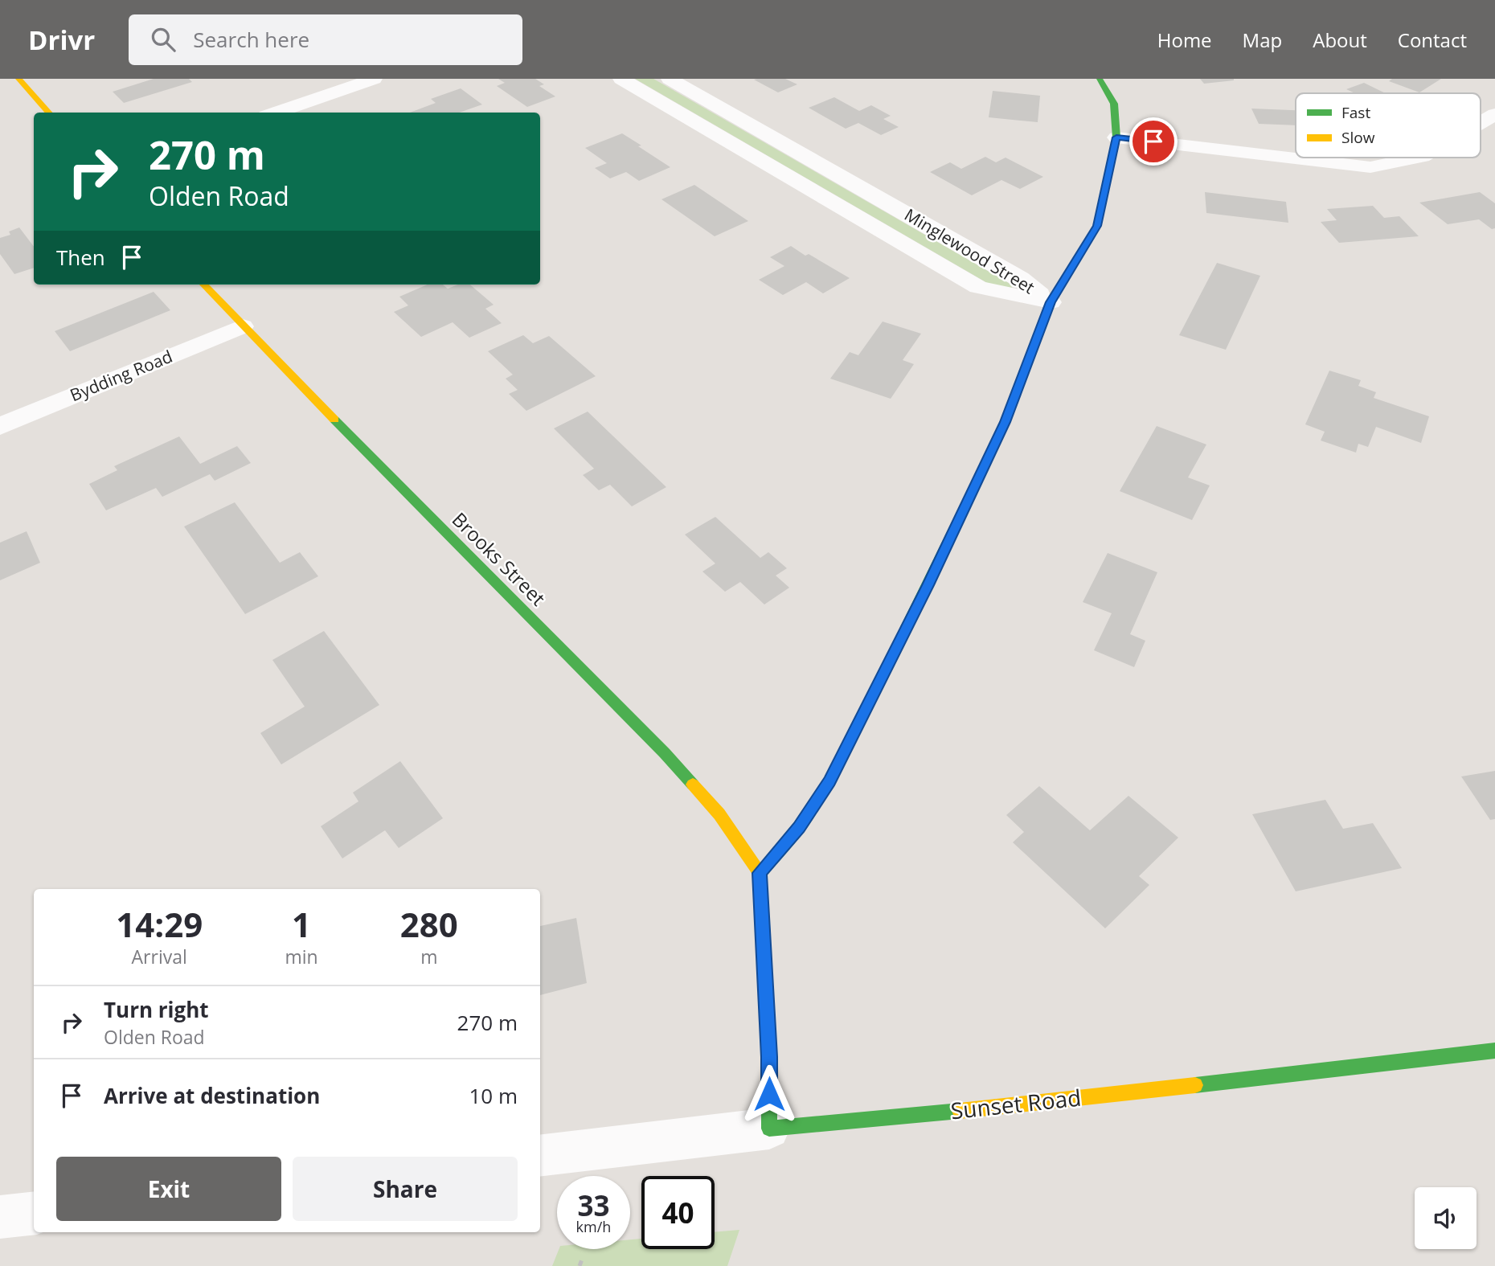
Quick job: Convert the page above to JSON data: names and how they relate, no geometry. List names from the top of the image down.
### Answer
{
  "streets": {
    "street": [
      "Minglewood Street",
      "Bydding Road",
      "Brooks Street",
      "Sunset Road"
    ]
  },
  "crossings": [
    ["Bydding Road", "Brooks Street"]
  ],
  "legend": ["Fast", "Slow"],
  "page": {
    "header": "Drivr",
    "search": "Search here",
    "nav": [
      "Home",
      "Map",
      "About",
      "Contact"
    ],
    "turn": ["270 m", "Olden Road"],
    "then": "Then",
    "eta": [
      "14:29",
      "Arrival",
      "1",
      "min",
      "280",
      "m"
    ],
    "list": [
      {
        "name": "Turn right",
        "note": "Olden Road",
        "value": "270 m"
      },
      {
        "name": "Arrive at destination",
        "value": "10 m"
      }
    ],
    "buttons": ["Exit", "Share"],
    "speed": "33 km/h",
    "limit": "40"
  }
}
